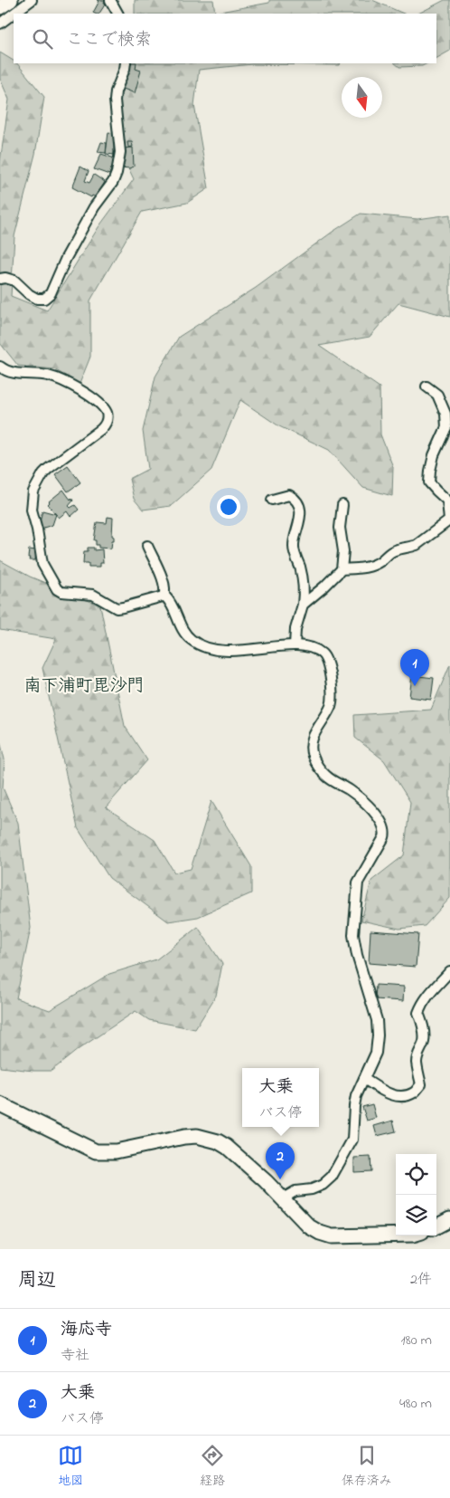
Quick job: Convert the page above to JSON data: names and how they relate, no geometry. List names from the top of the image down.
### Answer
{
  "districts": ["南下浦町毘沙門"],
  "north": "bottom",
  "page": {
    "search": "ここで検索",
    "pins": ["1", "2"],
    "popup": ["大乗", "バス停"],
    "heading": ["周辺", "2件"],
    "list": [
      {
        "mark": "1",
        "name": "海応寺",
        "note": "寺社",
        "value": "180 m"
      },
      {
        "mark": "2",
        "name": "大乗",
        "note": "バス停",
        "value": "480 m"
      }
    ],
    "nav": ["地図", "経路", "保存済み"]
  }
}
